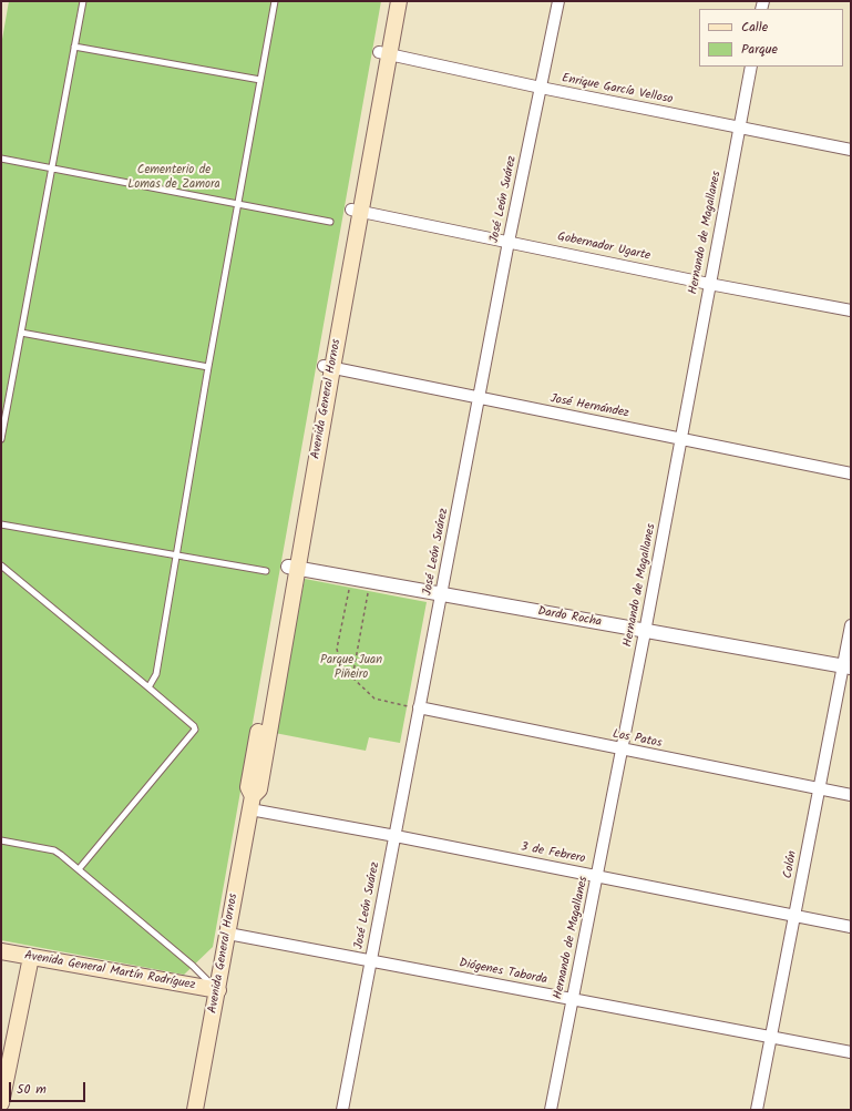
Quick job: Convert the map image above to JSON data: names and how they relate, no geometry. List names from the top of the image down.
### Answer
{
  "streets": {
    "main road": ["Avenida General Hornos", "Avenida General Martín Rodríguez"],
    "street": [
      "Enrique García Velloso",
      "José León Suárez",
      "Hernando de Magallanes",
      "Gobernador Ugarte",
      "José Hernández",
      "Dardo Rocha",
      "Los Patos",
      "3 de Febrero",
      "Colón",
      "Diógenes Taborda"
    ]
  },
  "crossings": [
    ["Enrique García Velloso", "José León Suárez"],
    ["Enrique García Velloso", "Hernando de Magallanes"],
    ["Enrique García Velloso", "Avenida General Hornos"],
    ["José León Suárez", "Gobernador Ugarte"],
    ["José León Suárez", "José Hernández"],
    ["José León Suárez", "Dardo Rocha"],
    ["José León Suárez", "Los Patos"],
    ["José León Suárez", "3 de Febrero"],
    ["José León Suárez", "Diógenes Taborda"],
    ["Hernando de Magallanes", "Gobernador Ugarte"],
    ["Hernando de Magallanes", "José Hernández"],
    ["Hernando de Magallanes", "Dardo Rocha"],
    ["Hernando de Magallanes", "Los Patos"],
    ["Hernando de Magallanes", "3 de Febrero"],
    ["Hernando de Magallanes", "Diógenes Taborda"],
    ["Gobernador Ugarte", "Avenida General Hornos"],
    ["Avenida General Hornos", "José Hernández"],
    ["Avenida General Hornos", "Dardo Rocha"],
    ["Avenida General Hornos", "3 de Febrero"],
    ["Avenida General Hornos", "Avenida General Martín Rodríguez"],
    ["Avenida General Hornos", "Diógenes Taborda"],
    ["Dardo Rocha", "Colón"],
    ["Los Patos", "Colón"],
    ["3 de Febrero", "Colón"],
    ["Colón", "Diógenes Taborda"]
  ],
  "parks": ["Cementerio de Lomas de Zamora", "Parque Juan Piñeiro"],
  "legend": ["Calle", "Parque"],
  "scale_bar": "50 m"
}
